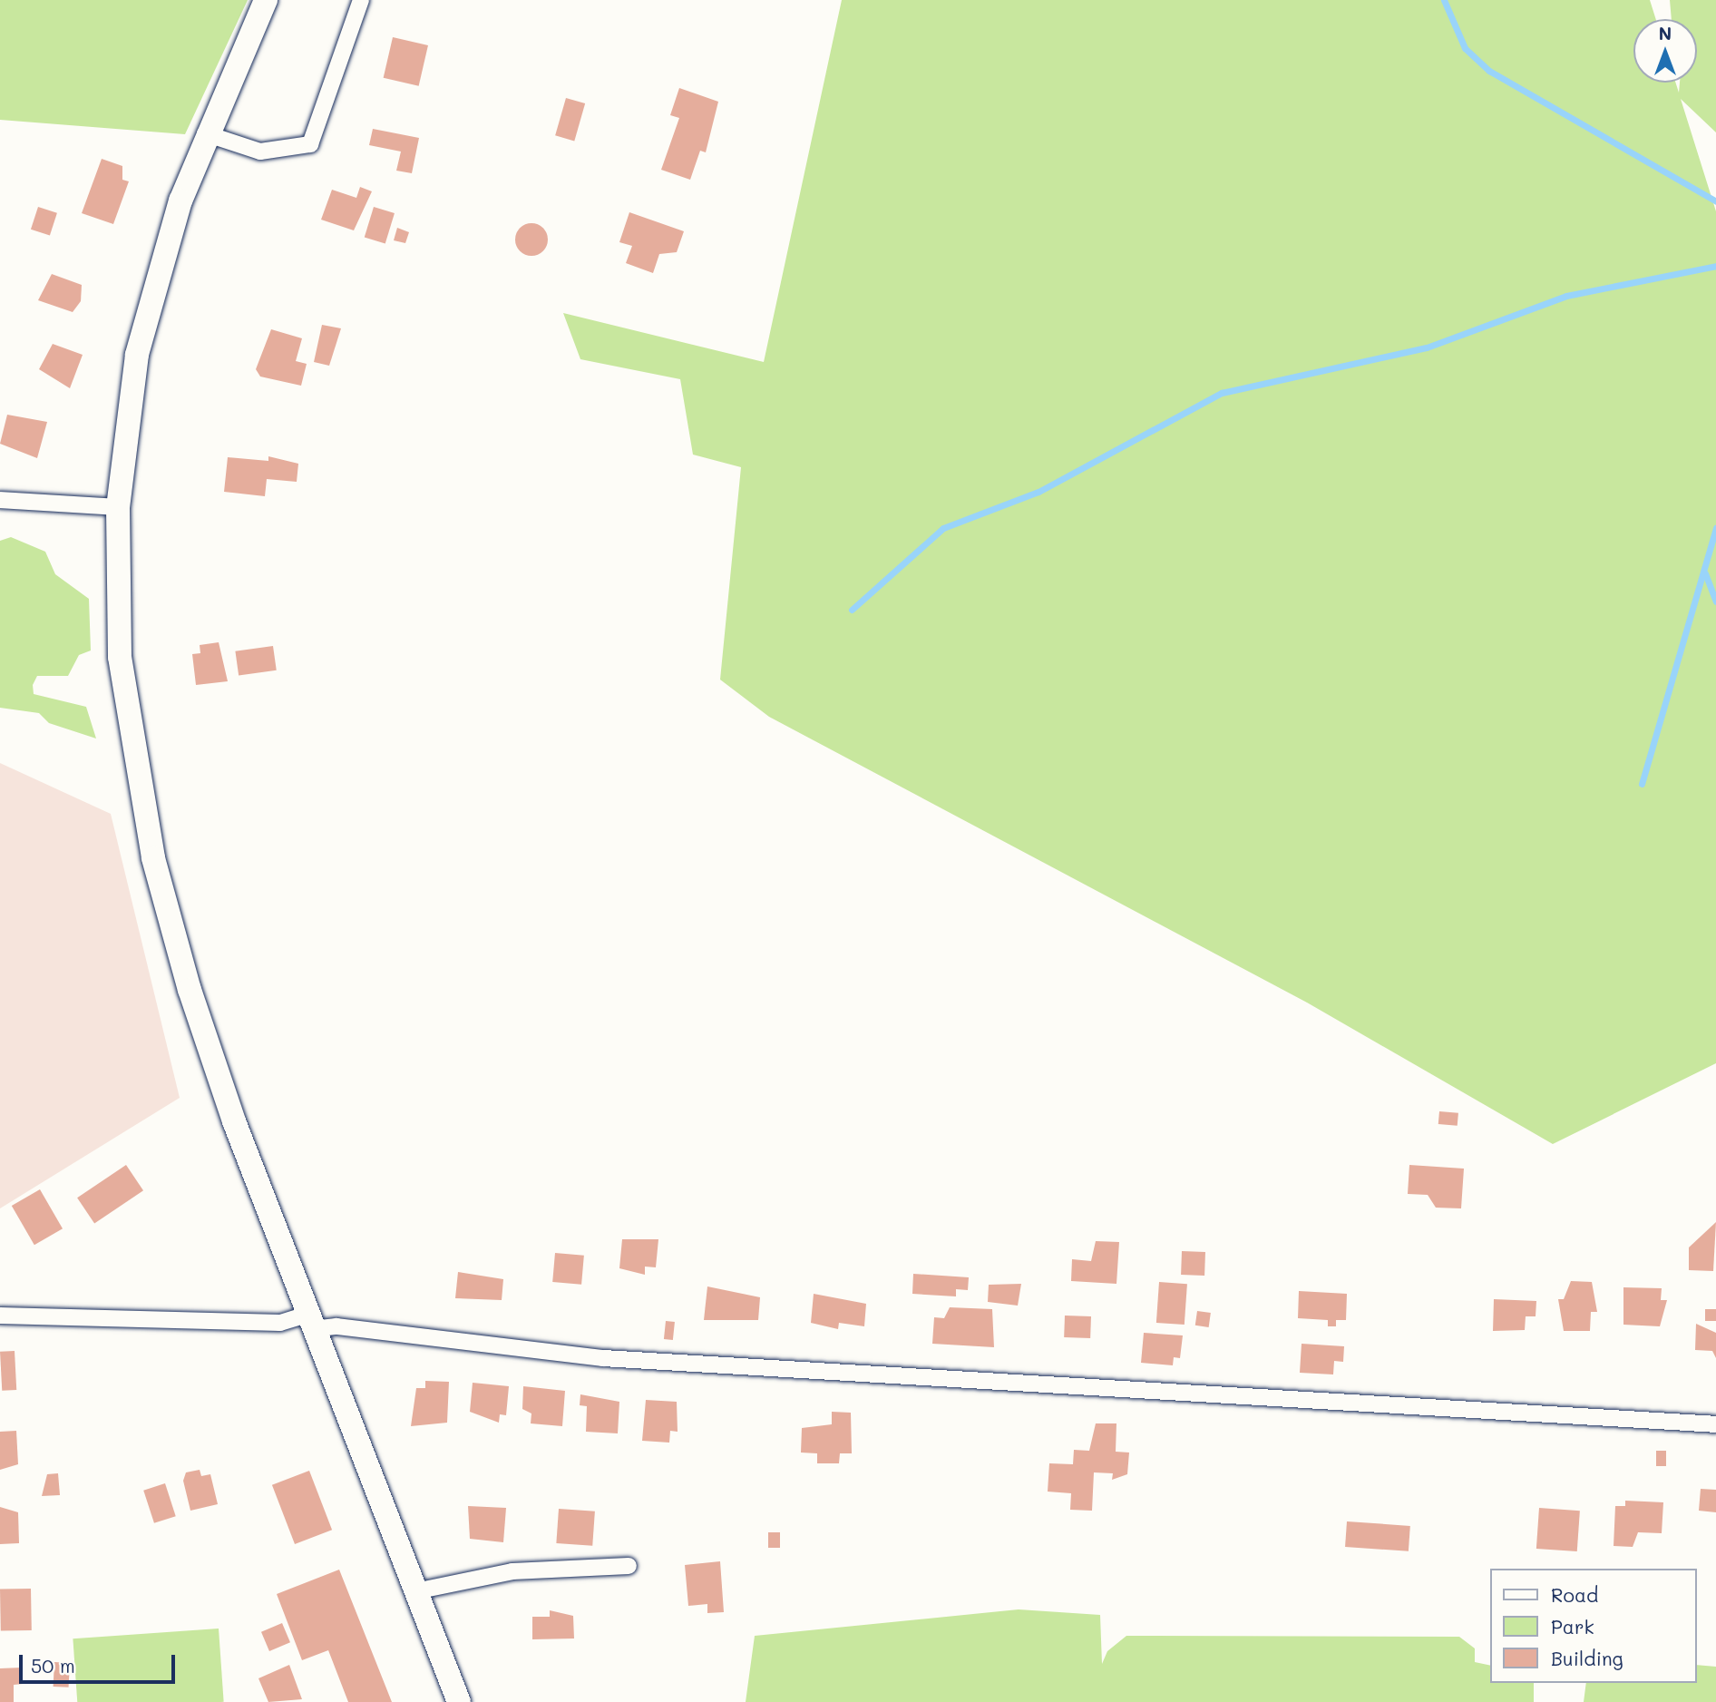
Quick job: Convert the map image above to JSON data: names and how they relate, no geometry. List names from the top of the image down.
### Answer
{
  "legend": ["Road", "Park", "Building"],
  "scale_bar": "50 m",
  "north": "top"
}
